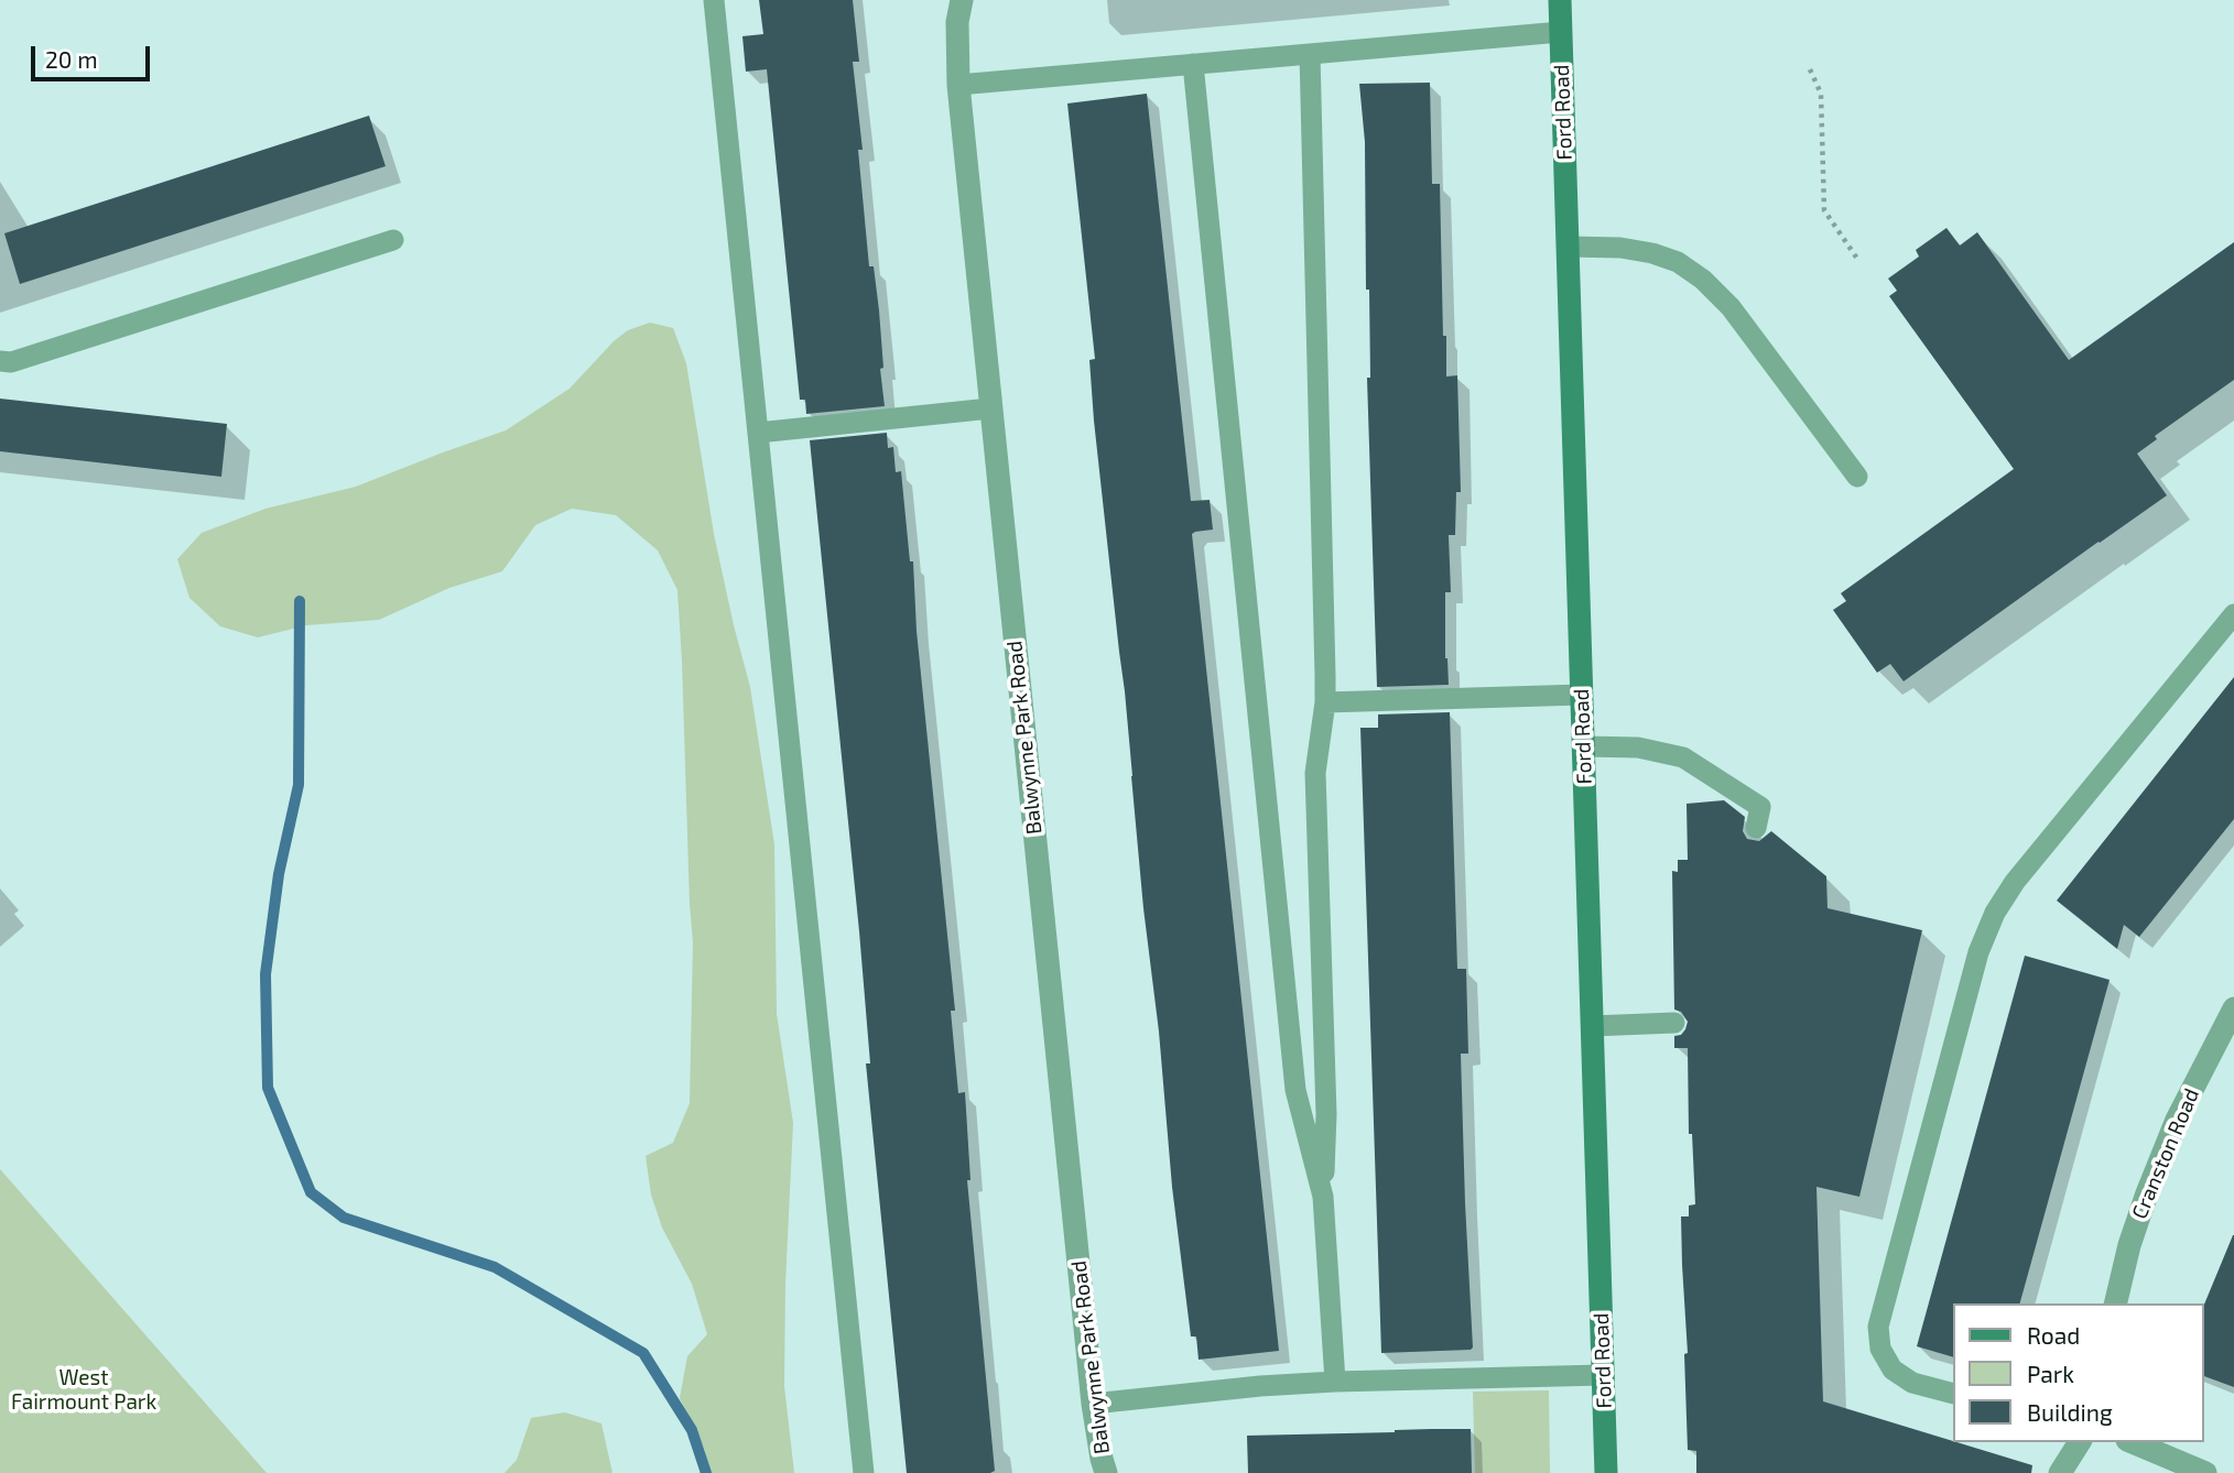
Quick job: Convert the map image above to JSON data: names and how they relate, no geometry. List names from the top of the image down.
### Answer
{
  "streets": {
    "main road": ["Ford Road"],
    "street": ["Balwynne Park Road", "Cranston Road"]
  },
  "parks": ["West Fairmount Park"],
  "legend": ["Road", "Park", "Building"],
  "scale_bar": "20 m"
}
